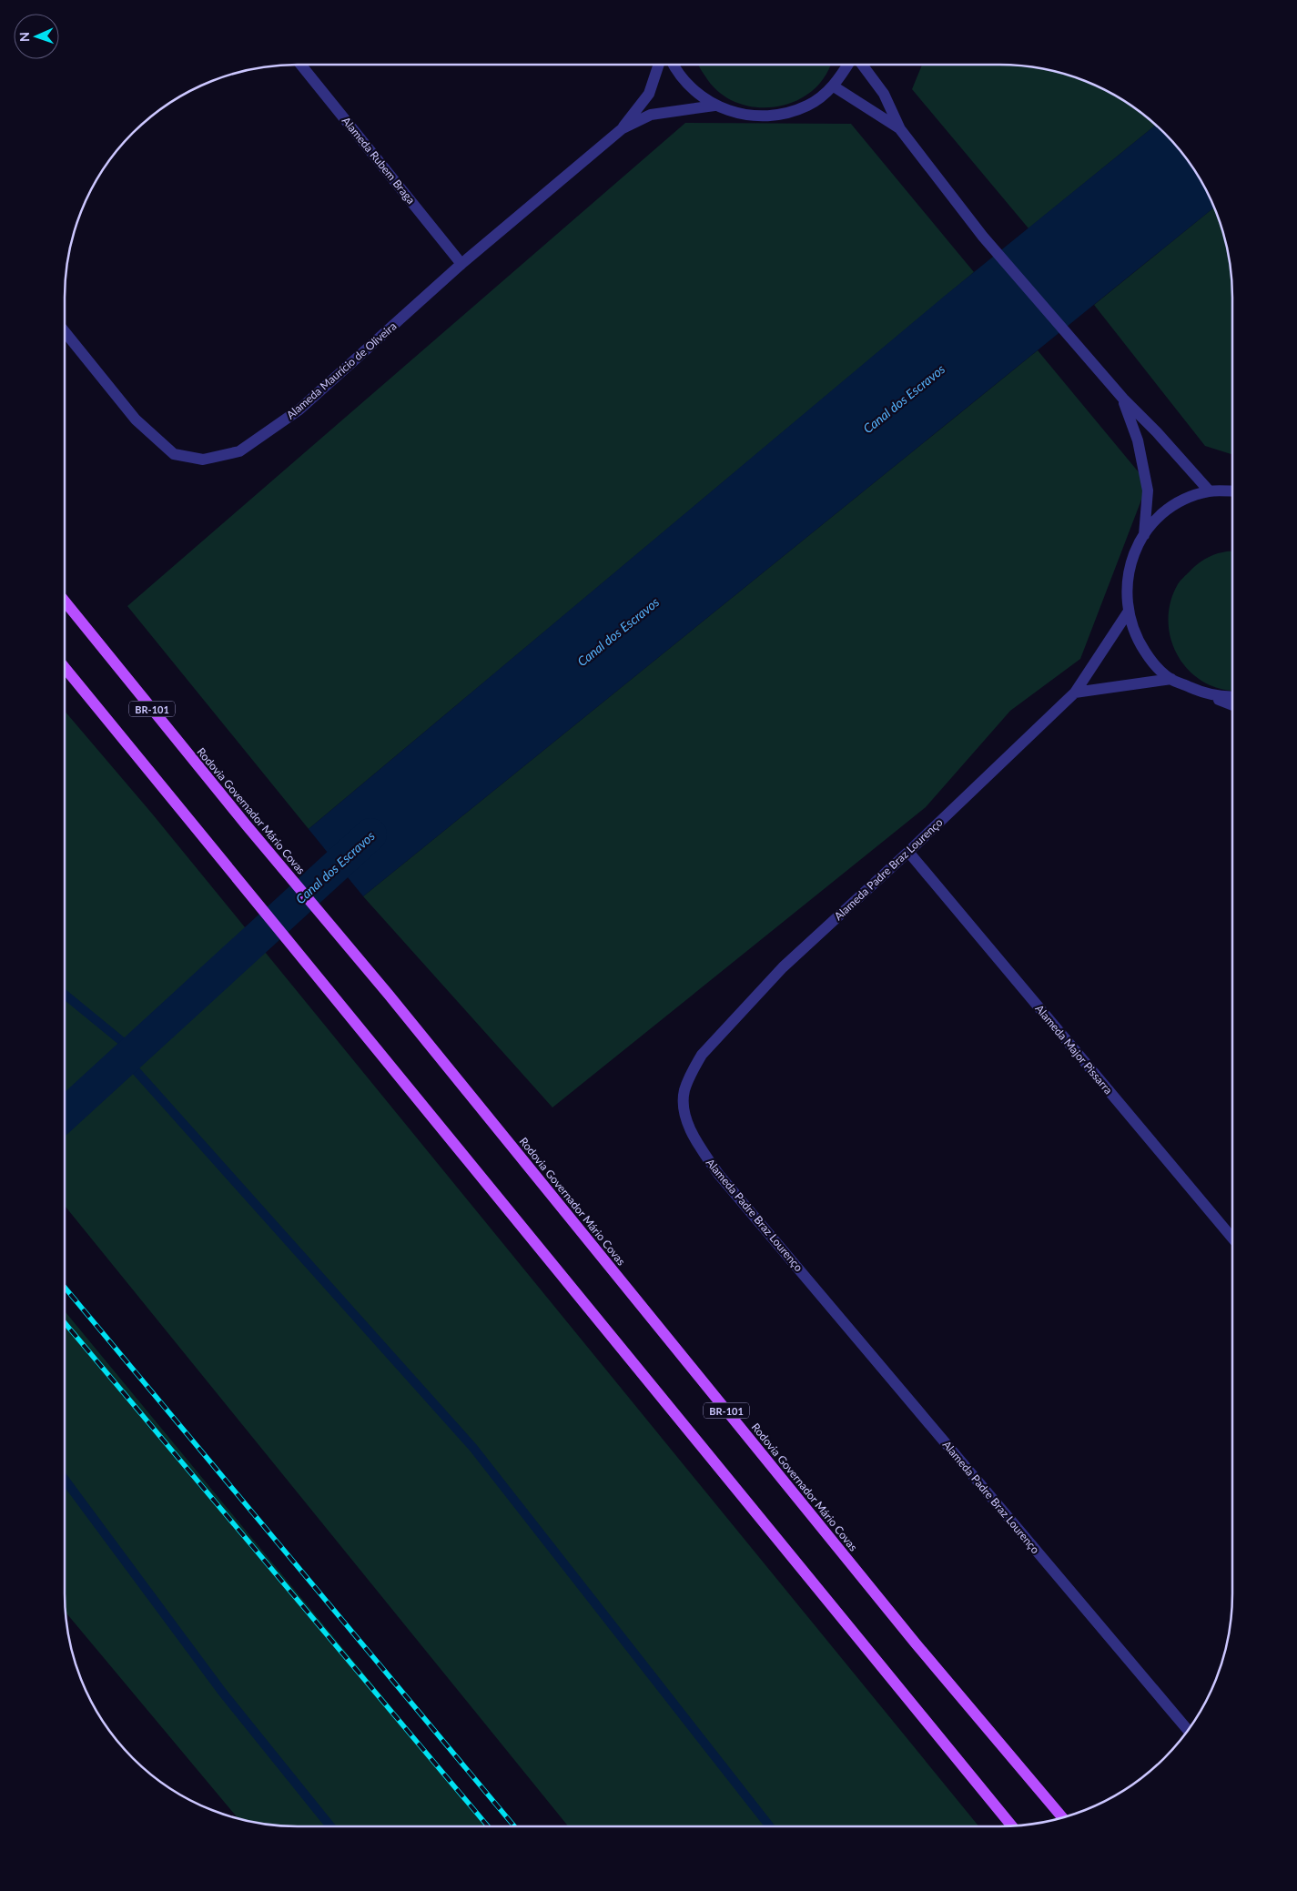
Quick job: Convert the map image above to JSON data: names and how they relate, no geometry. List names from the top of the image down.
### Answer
{
  "streets": {
    "main road": ["BR-101", "Rodovia Governador Mário Covas"],
    "street": [
      "Alameda Rubem Braga",
      "Alameda Maurício de Oliveira",
      "Alameda Padre Braz Lourenço",
      "Alameda Major Pissarra"
    ]
  },
  "crossings": [
    ["Alameda Rubem Braga", "Alameda Maurício de Oliveira"],
    ["Alameda Padre Braz Lourenço", "Alameda Major Pissarra"]
  ],
  "water": ["Canal dos Escravos"],
  "north": "left"
}
